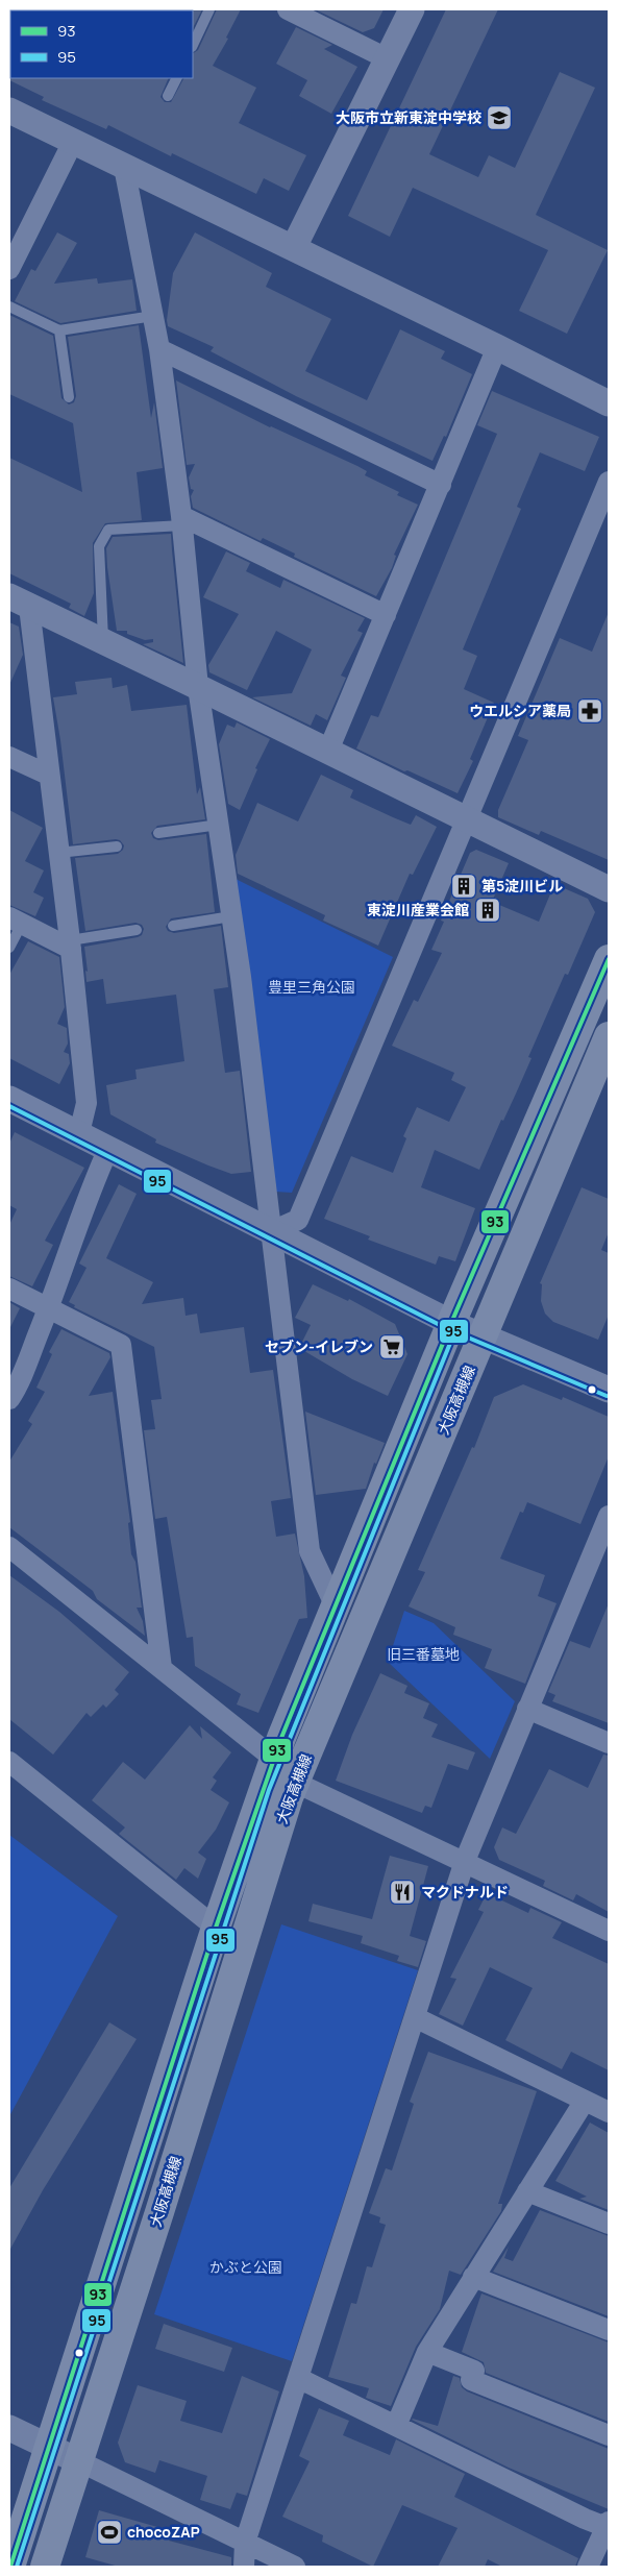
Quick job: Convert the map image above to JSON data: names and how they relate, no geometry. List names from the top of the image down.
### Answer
{
  "streets": {
    "main road": ["大阪高槻線"]
  },
  "parks": ["豊里三角公園", "旧三番墓地", "かぶと公園"],
  "places": {
    "school or university": ["大阪市立新東淀中学校"],
    "pharmacy": ["ウエルシア薬局"],
    "building": ["第5淀川ビル", "東淀川産業会館"],
    "supermarket": ["セブン-イレブン"],
    "restaurant": ["マクドナルド"],
    "sports": ["chocoZAP"]
  },
  "lines": ["transit line 93", "transit line 95"],
  "legend": ["93", "95"]
}
